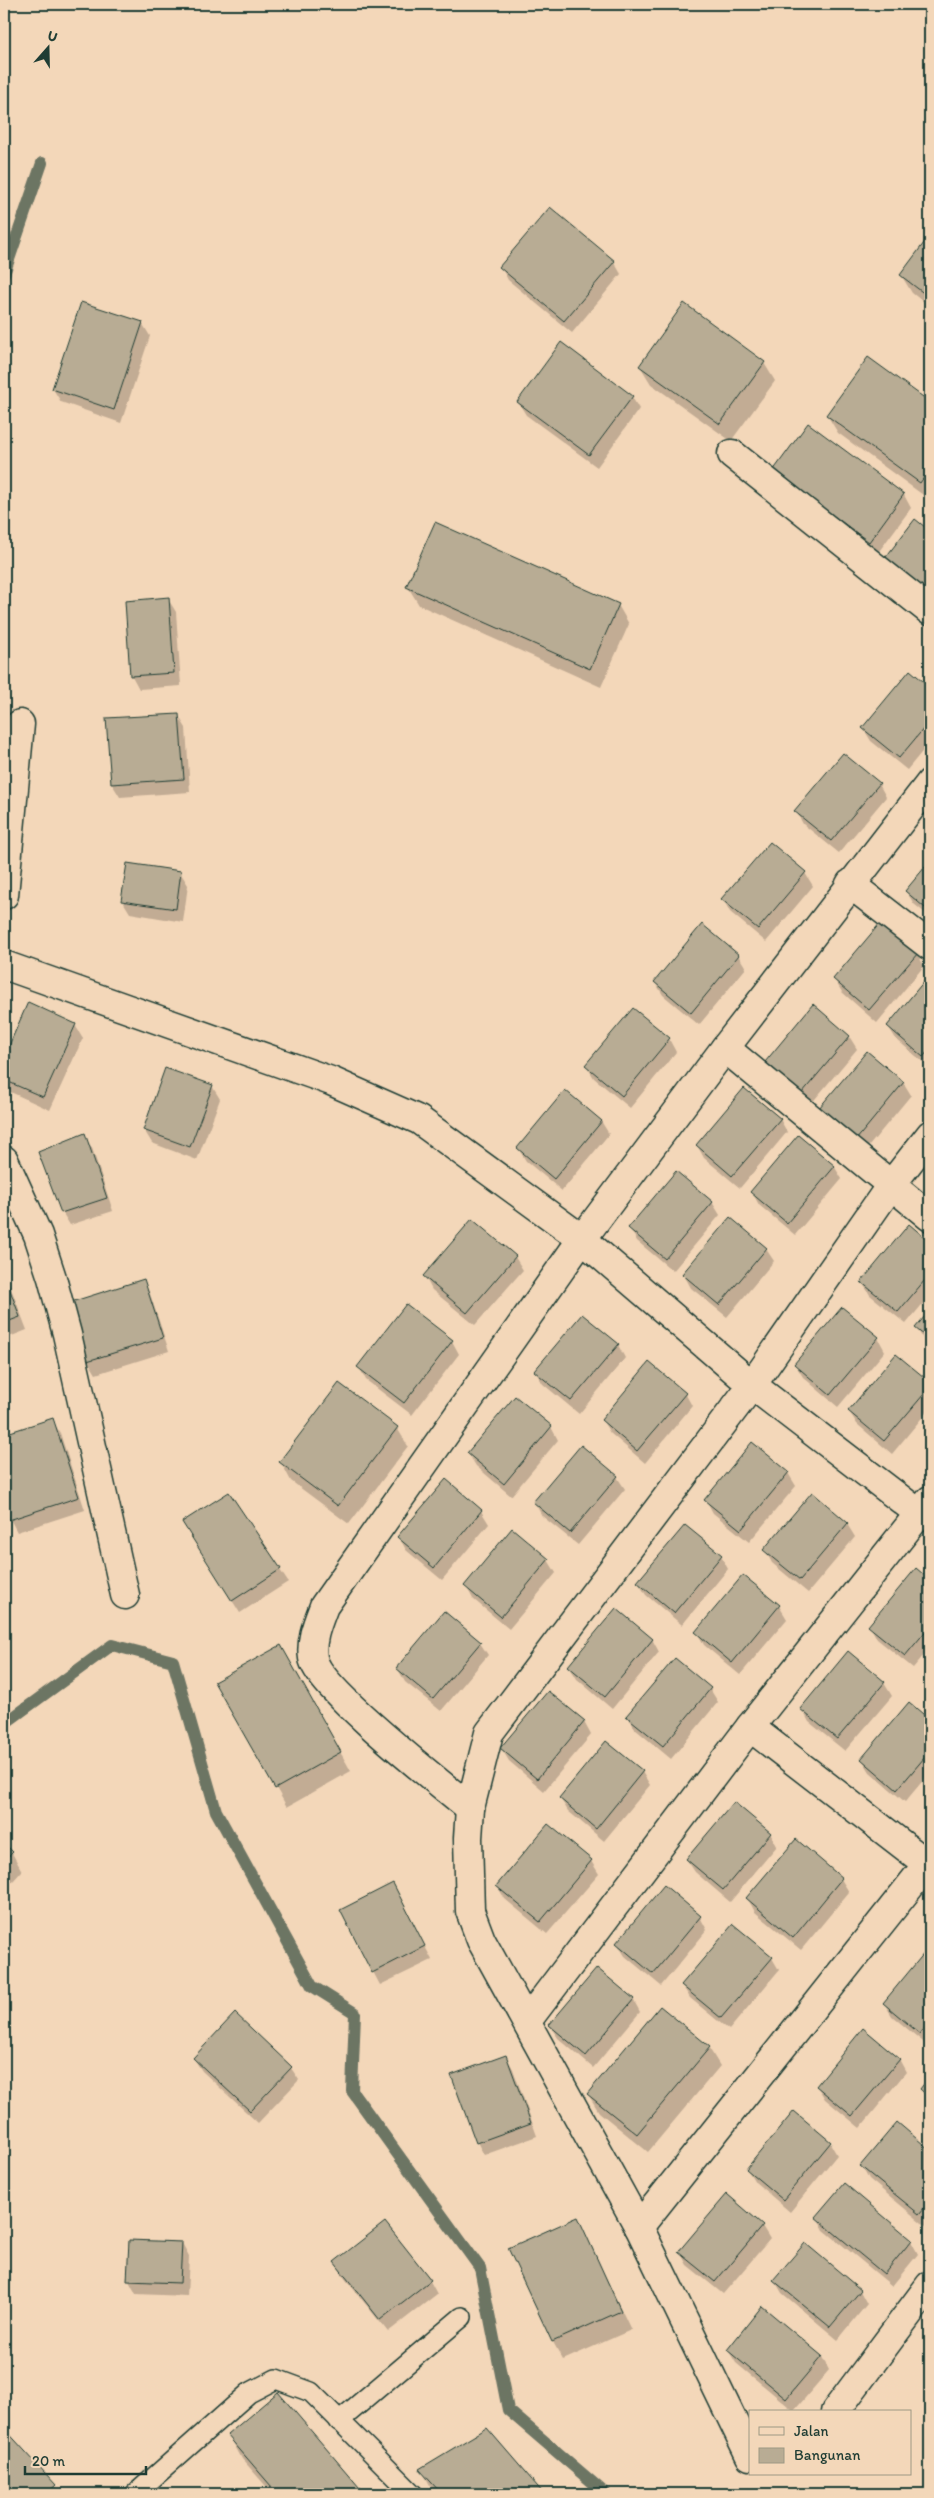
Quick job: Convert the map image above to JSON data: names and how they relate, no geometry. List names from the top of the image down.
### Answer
{
  "legend": ["Jalan", "Bangunan"],
  "scale_bar": "20 m",
  "north": "top"
}
